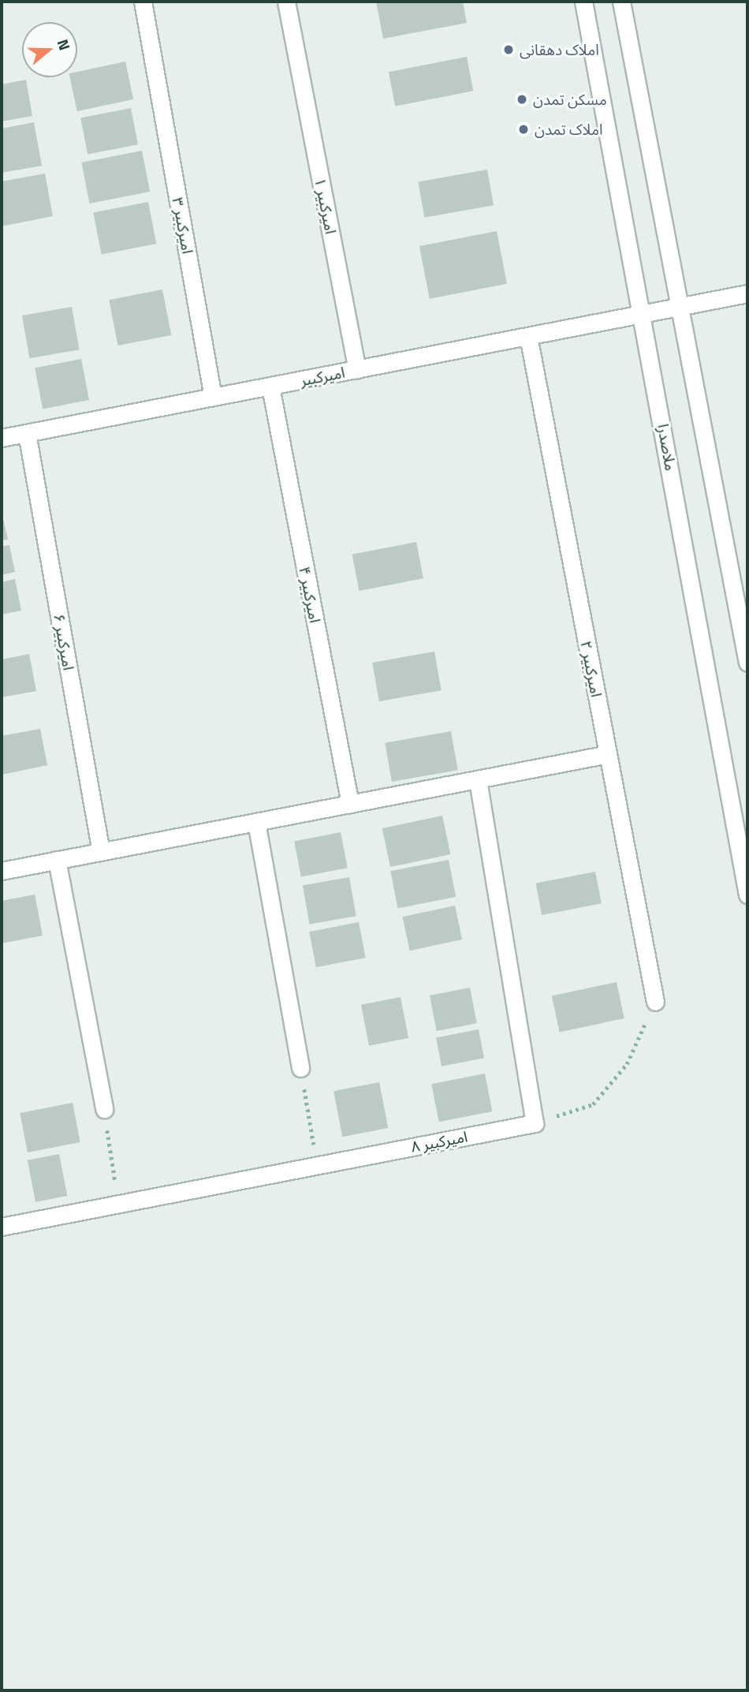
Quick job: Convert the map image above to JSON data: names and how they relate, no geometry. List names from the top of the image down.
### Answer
{
  "streets": {
    "street": [
      "امیرکبیر ۱",
      "امیرکبیر ۳",
      "امیرکبیر",
      "ملاصدرا",
      "امیرکبیر ۴",
      "امیرکبیر ۶",
      "امیرکبیر ۲",
      "امیرکبیر ۸"
    ]
  },
  "crossings": [
    ["امیرکبیر ۱", "امیرکبیر"],
    ["امیرکبیر ۳", "امیرکبیر"],
    ["امیرکبیر", "ملاصدرا"],
    ["امیرکبیر", "امیرکبیر ۴"],
    ["امیرکبیر", "امیرکبیر ۶"],
    ["امیرکبیر", "امیرکبیر ۲"]
  ],
  "places": ["املاک دهقانی", "مسکن تمدن", "املاک تمدن"],
  "north": "right"
}
